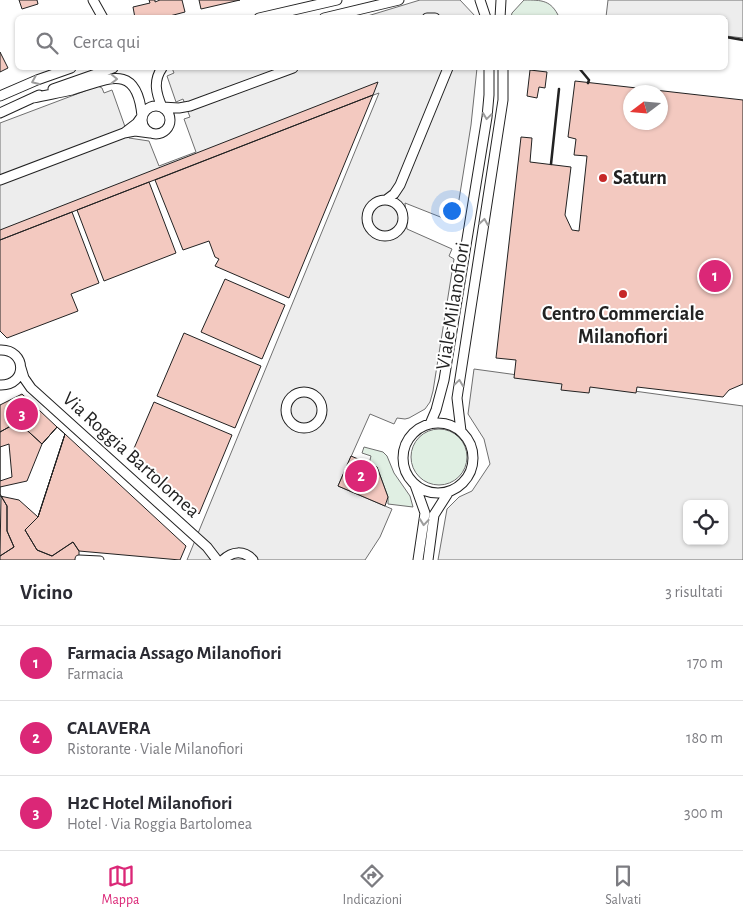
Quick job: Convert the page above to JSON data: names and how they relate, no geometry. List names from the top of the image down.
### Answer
{
  "streets": {
    "street": ["Viale Milanofiori", "Via Roggia Bartolomea"]
  },
  "places": ["Saturn", "Centro Commerciale Milanofiori"],
  "north": "left",
  "page": {
    "search": "Cerca qui",
    "pins": ["1", "3", "2"],
    "heading": ["Vicino", "3 risultati"],
    "list": [
      {
        "mark": "1",
        "name": "Farmacia Assago Milanofiori",
        "note": "Farmacia",
        "value": "170 m"
      },
      {
        "mark": "2",
        "name": "CALAVERA",
        "note": "Ristorante · Viale Milanofiori",
        "value": "180 m"
      },
      {
        "mark": "3",
        "name": "H2C Hotel Milanofiori",
        "note": "Hotel · Via Roggia Bartolomea",
        "value": "300 m"
      }
    ],
    "nav": ["Mappa", "Indicazioni", "Salvati"]
  }
}
